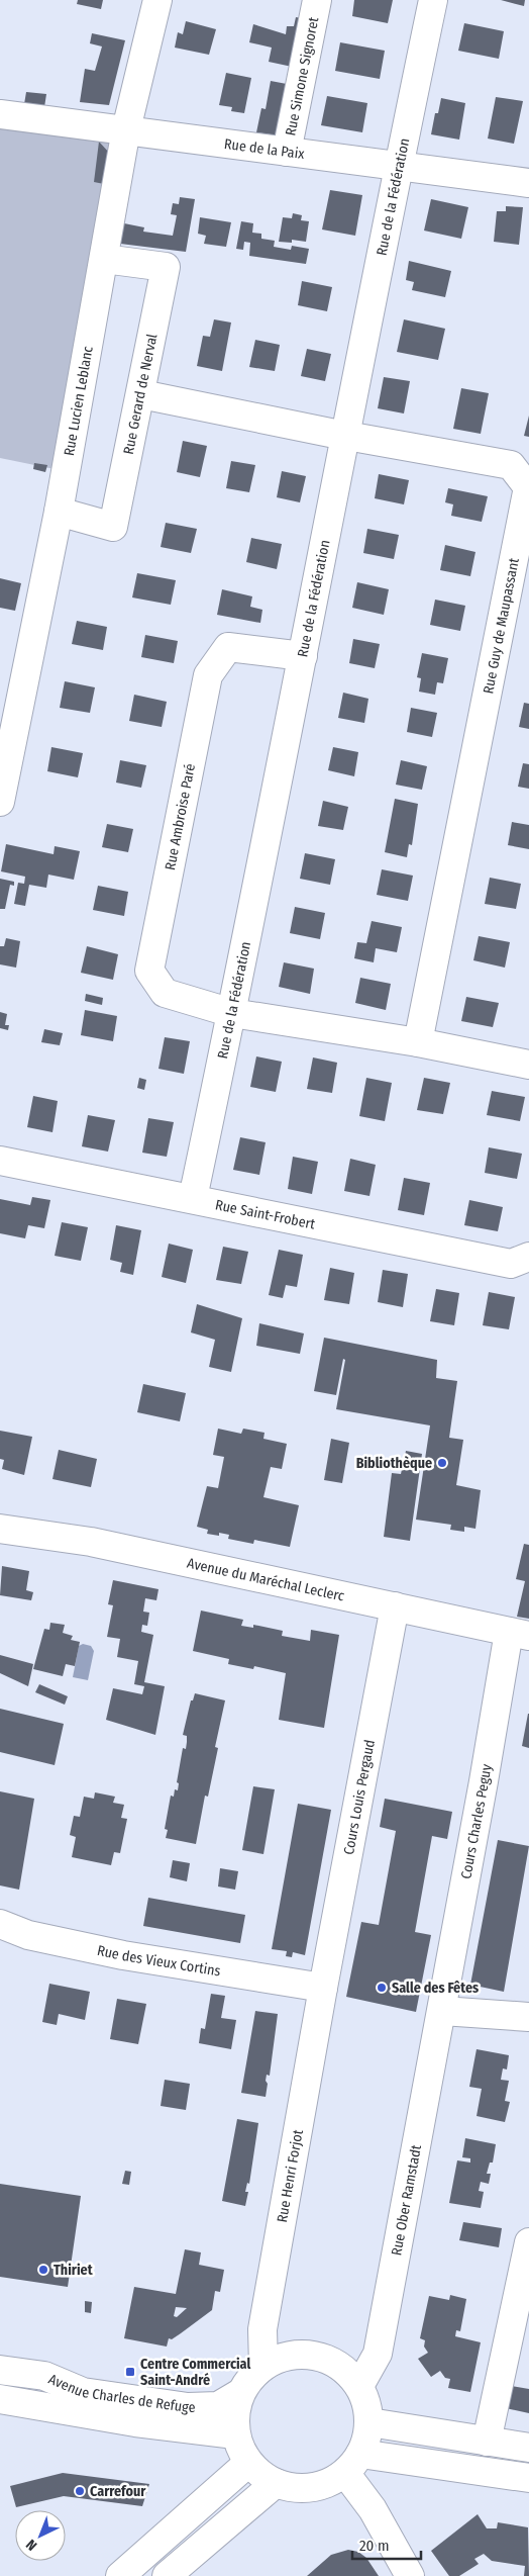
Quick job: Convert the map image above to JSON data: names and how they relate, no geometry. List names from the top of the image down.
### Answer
{
  "streets": {
    "street": [
      "Rue Simone Signoret",
      "Rue de la Paix",
      "Rue de la Fédération",
      "Rue Gerard de Nerval",
      "Rue Lucien Leblanc",
      "Rue Guy de Maupassant",
      "Rue Ambroise Paré",
      "Rue Saint-Frobert",
      "Avenue du Maréchal Leclerc",
      "Cours Louis Pergaud",
      "Cours Charles Peguy",
      "Rue des Vieux Cortins",
      "Rue Henri Forjot",
      "Rue Ober Ramstadt",
      "Avenue Charles de Refuge"
    ]
  },
  "crossings": [
    ["Rue Simone Signoret", "Rue de la Paix"],
    ["Rue de la Paix", "Rue de la Fédération"],
    ["Rue de la Paix", "Rue Lucien Leblanc"],
    ["Rue de la Fédération", "Rue Guy de Maupassant"],
    ["Rue de la Fédération", "Rue Ambroise Paré"],
    ["Rue de la Fédération", "Rue Saint-Frobert"],
    ["Rue Gerard de Nerval", "Rue Lucien Leblanc"],
    ["Rue Gerard de Nerval", "Rue Guy de Maupassant"],
    ["Avenue du Maréchal Leclerc", "Cours Louis Pergaud"],
    ["Avenue du Maréchal Leclerc", "Cours Charles Peguy"],
    ["Cours Louis Pergaud", "Rue des Vieux Cortins"],
    ["Cours Louis Pergaud", "Rue Henri Forjot"],
    ["Cours Charles Peguy", "Rue Ober Ramstadt"],
    ["Rue des Vieux Cortins", "Rue Henri Forjot"],
    ["Rue Henri Forjot", "Rue Ober Ramstadt"],
    ["Rue Henri Forjot", "Avenue Charles de Refuge"],
    ["Rue Ober Ramstadt", "Avenue Charles de Refuge"]
  ],
  "places": {
    "other": [
      "Bibliothèque",
      "Salle des Fêtes",
      "Thiriet",
      "Carrefour"
    ],
    "transit": ["Centre Commercial Saint-André"]
  },
  "scale_bar": "20 m",
  "north": "bottom left"
}
